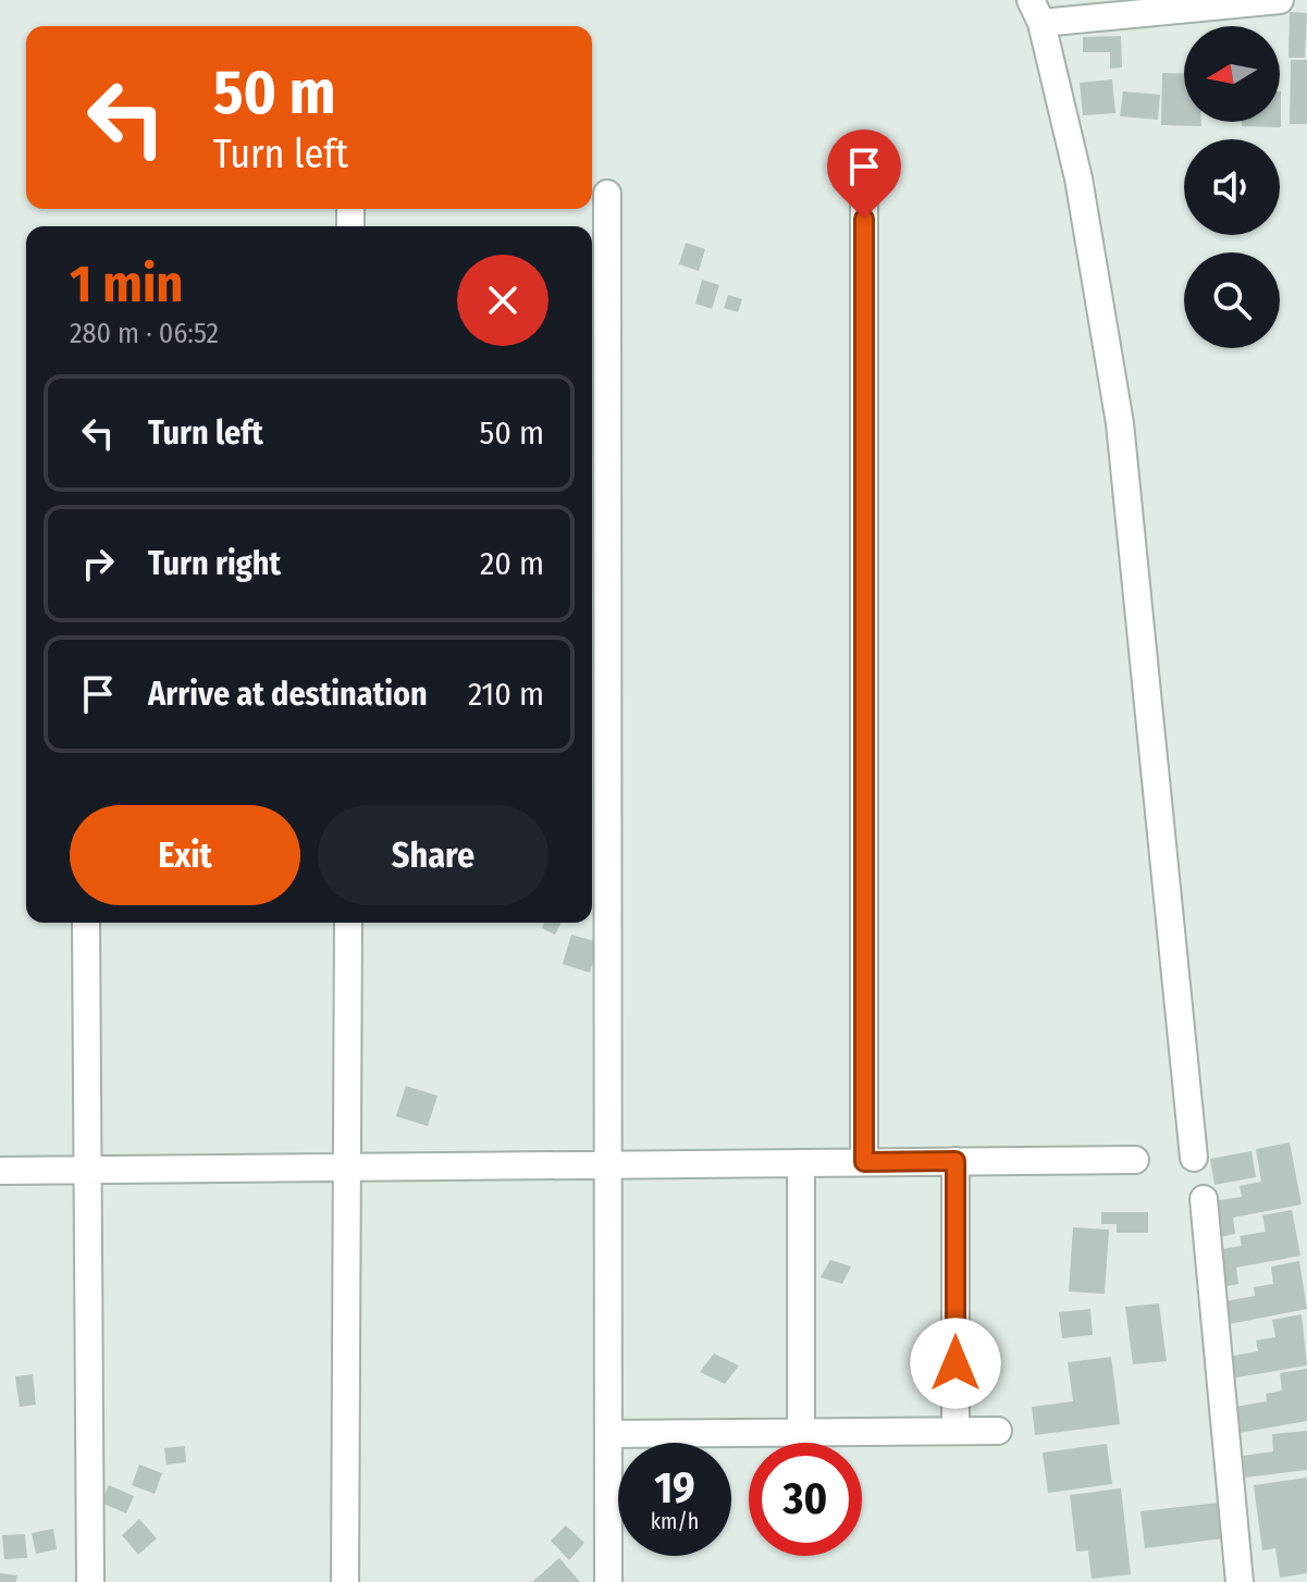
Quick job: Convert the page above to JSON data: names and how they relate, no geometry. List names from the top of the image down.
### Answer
{
  "north": "left",
  "page": {
    "turn": ["50 m", "Turn left"],
    "heading": ["1 min", "280 m · 06:52"],
    "list": [
      {
        "name": "Turn left",
        "value": "50 m"
      },
      {
        "name": "Turn right",
        "value": "20 m"
      },
      {
        "name": "Arrive at destination",
        "value": "210 m"
      }
    ],
    "buttons": ["Exit", "Share"],
    "speed": "19 km/h",
    "limit": "30"
  }
}
